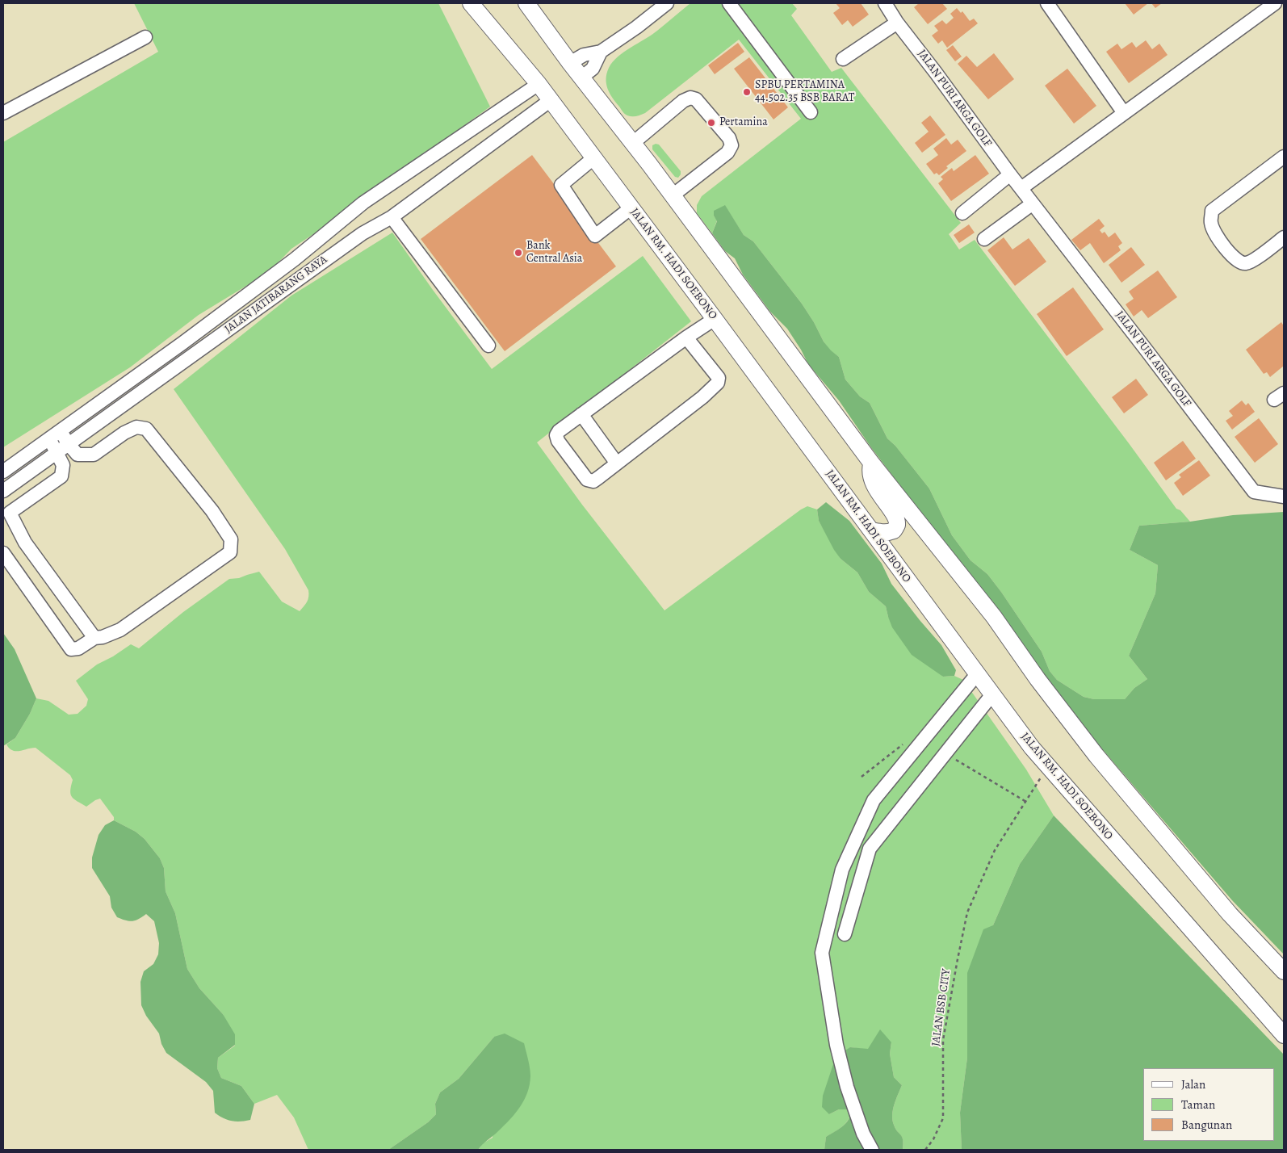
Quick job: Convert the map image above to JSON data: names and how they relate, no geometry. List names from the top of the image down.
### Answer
{
  "streets": {
    "main road": ["JALAN RM. HADI SOEBONO"],
    "street": ["JALAN PURI ARGA GOLF", "JALAN JATIBARANG RAYA"],
    "path": ["JALAN BSB CITY"]
  },
  "crossings": [
    ["JALAN RM. HADI SOEBONO", "JALAN JATIBARANG RAYA"],
    ["JALAN RM. HADI SOEBONO", "JALAN BSB CITY"]
  ],
  "places": ["SPBU PERTAMINA 44.502.35 BSB BARAT", "Pertamina", "Bank Central Asia"],
  "legend": ["Jalan", "Taman", "Bangunan"]
}
